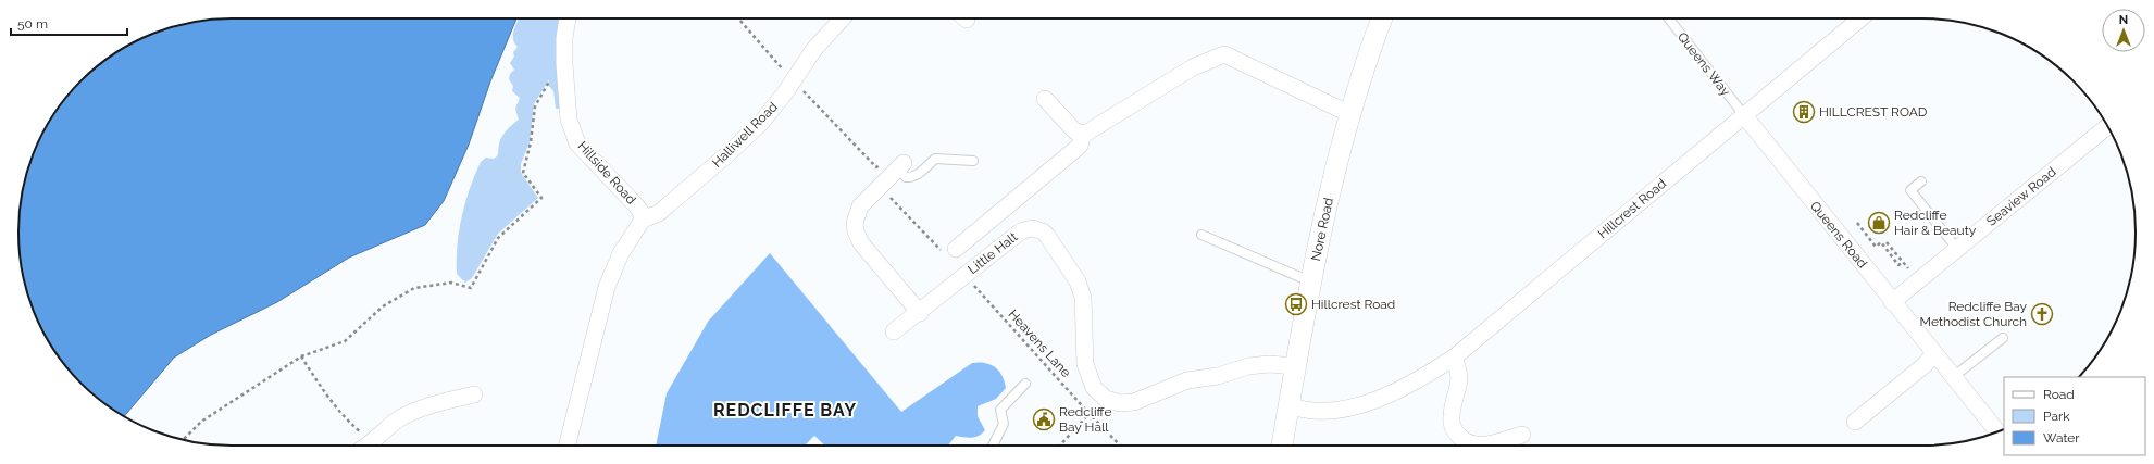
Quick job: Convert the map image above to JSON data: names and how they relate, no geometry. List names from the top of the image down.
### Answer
{
  "streets": {
    "street": [
      "Halliwell Road",
      "Hillside Road",
      "Seaview Road",
      "Hillcrest Road",
      "Nore Road",
      "Queens Road",
      "Little Halt"
    ],
    "lane": ["Queens Way"],
    "path": ["Heavens Lane"]
  },
  "crossings": [
    ["Queens Way", "Hillcrest Road"],
    ["Queens Way", "Queens Road"],
    ["Halliwell Road", "Hillside Road"],
    ["Seaview Road", "Queens Road"],
    ["Hillcrest Road", "Nore Road"],
    ["Hillcrest Road", "Queens Road"],
    ["Nore Road", "Little Halt"]
  ],
  "districts": ["REDCLIFFE BAY"],
  "places": {
    "building": ["HILLCREST ROAD"],
    "shop": ["Redcliffe Hair & Beauty"],
    "bus stop": ["Hillcrest Road"],
    "church": ["Redcliffe Bay Methodist Church"],
    "public building": ["Redcliffe Bay Hall"]
  },
  "legend": ["Road", "Park", "Water"],
  "scale_bar": "50 m",
  "north": "top"
}
